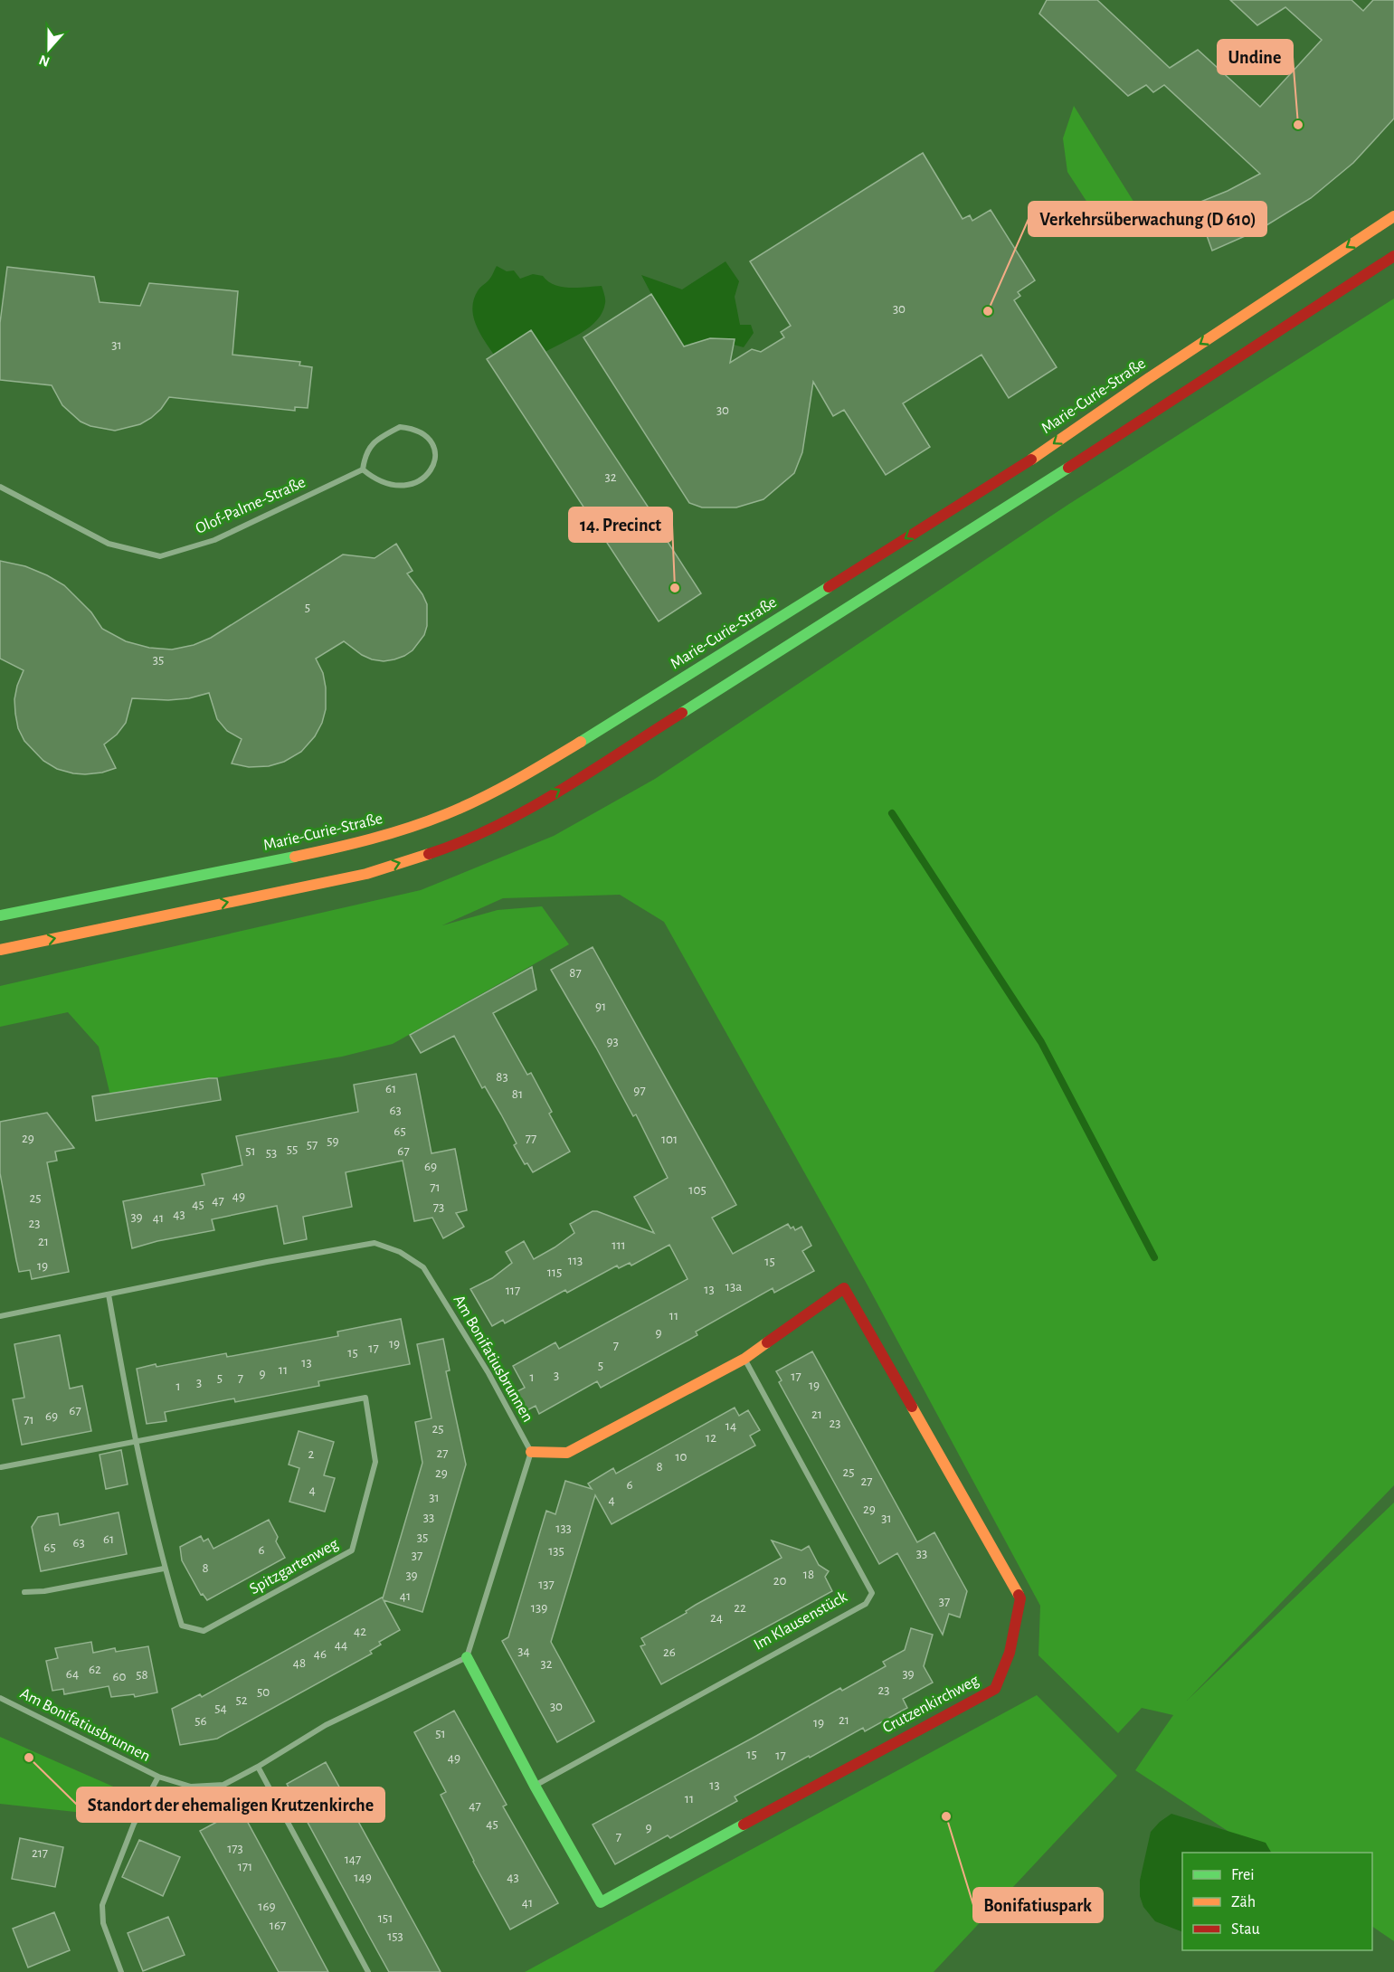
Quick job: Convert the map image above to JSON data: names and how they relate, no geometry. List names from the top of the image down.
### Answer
{
  "streets": {
    "main road": ["Marie-Curie-Straße", "Crutzenkirchweg"],
    "street": [
      "Olof-Palme-Straße",
      "Am Bonifatiusbrunnen",
      "Spitzgartenweg",
      "Im Klausenstück"
    ]
  },
  "crossings": [
    ["Am Bonifatiusbrunnen", "Spitzgartenweg"],
    ["Im Klausenstück", "Crutzenkirchweg"]
  ],
  "places": [
    "Undine",
    "Verkehrsüberwachung (D 610)",
    "14. Precinct",
    "Standort der ehemaligen Krutzenkirche",
    "Bonifatiuspark"
  ],
  "house_numbers": [
    "30",
    "31",
    "30",
    "32",
    "5",
    "35",
    "87",
    "91",
    "93",
    "83",
    "61",
    "97",
    "81",
    "63",
    "65",
    "29",
    "77",
    "101",
    "59",
    "57",
    "55",
    "51",
    "67",
    "53",
    "69",
    "71",
    "105",
    "49",
    "25",
    "47",
    "45",
    "73",
    "43",
    "39",
    "41",
    "23",
    "21",
    "111",
    "113",
    "15",
    "19",
    "115",
    "13a",
    "13",
    "117",
    "11",
    "9",
    "19",
    "7",
    "17",
    "15",
    "13",
    "5",
    "11",
    "9",
    "3",
    "17",
    "1",
    "5",
    "7",
    "3",
    "19",
    "1",
    "67",
    "21",
    "69",
    "71",
    "23",
    "14",
    "25",
    "12",
    "27",
    "2",
    "10",
    "8",
    "25",
    "29",
    "27",
    "6",
    "4",
    "31",
    "4",
    "29",
    "33",
    "31",
    "133",
    "35",
    "61",
    "63",
    "65",
    "6",
    "135",
    "33",
    "37",
    "8",
    "18",
    "39",
    "20",
    "137",
    "41",
    "37",
    "139",
    "22",
    "24",
    "42",
    "44",
    "34",
    "26",
    "46",
    "48",
    "32",
    "62",
    "64",
    "39",
    "58",
    "60",
    "23",
    "50",
    "52",
    "30",
    "54",
    "21",
    "56",
    "19",
    "51",
    "15",
    "17",
    "49",
    "13",
    "11",
    "47",
    "45",
    "9",
    "7",
    "173",
    "217",
    "147",
    "171",
    "149",
    "43",
    "41",
    "169",
    "151",
    "167",
    "153"
  ],
  "legend": ["Frei", "Zäh", "Stau"],
  "north": "bottom"
}
